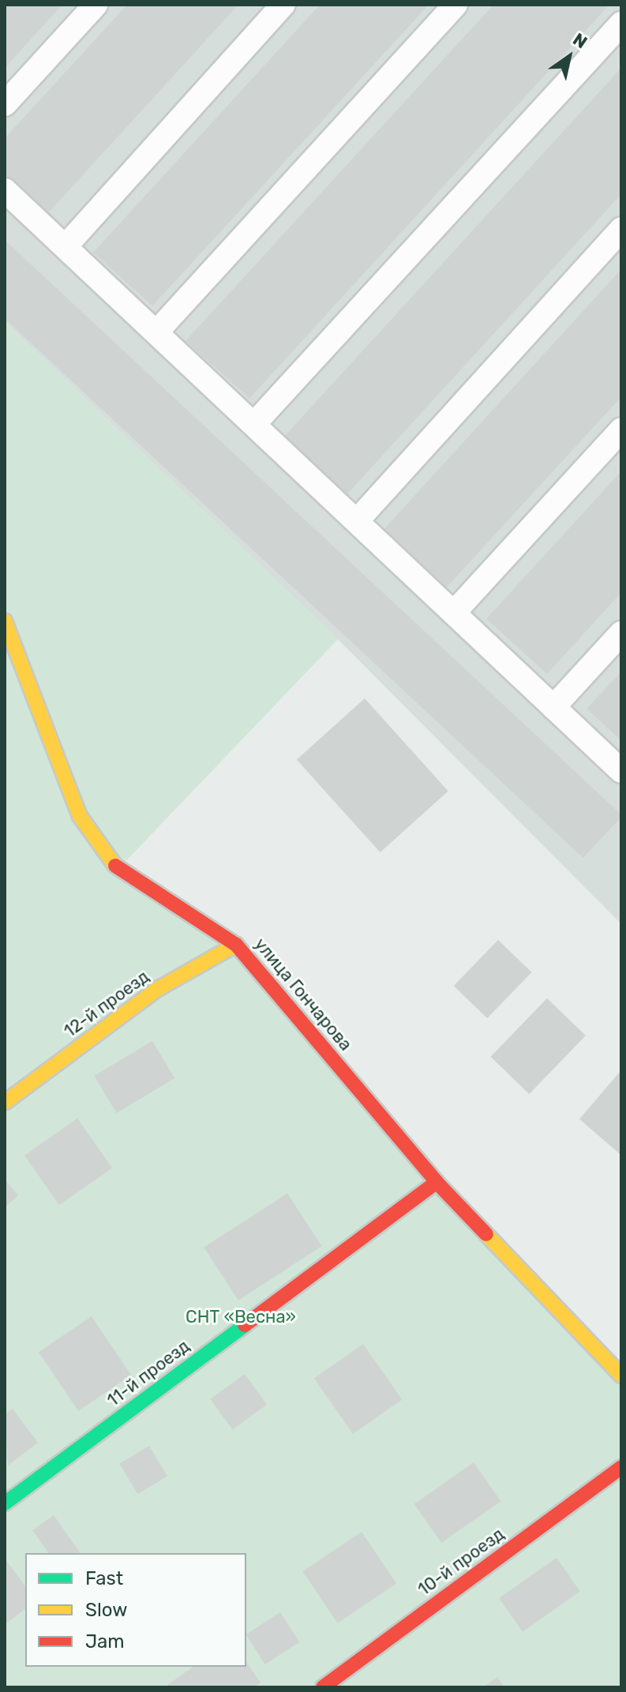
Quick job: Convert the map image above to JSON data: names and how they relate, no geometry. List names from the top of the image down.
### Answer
{
  "streets": {
    "street": [
      "улица Гончарова",
      "12-й проезд",
      "11-й проезд",
      "10-й проезд"
    ]
  },
  "crossings": [
    ["улица Гончарова", "12-й проезд"],
    ["улица Гончарова", "11-й проезд"]
  ],
  "parks": ["СНТ «Весна»"],
  "legend": ["Fast", "Slow", "Jam"],
  "north": "top right"
}
